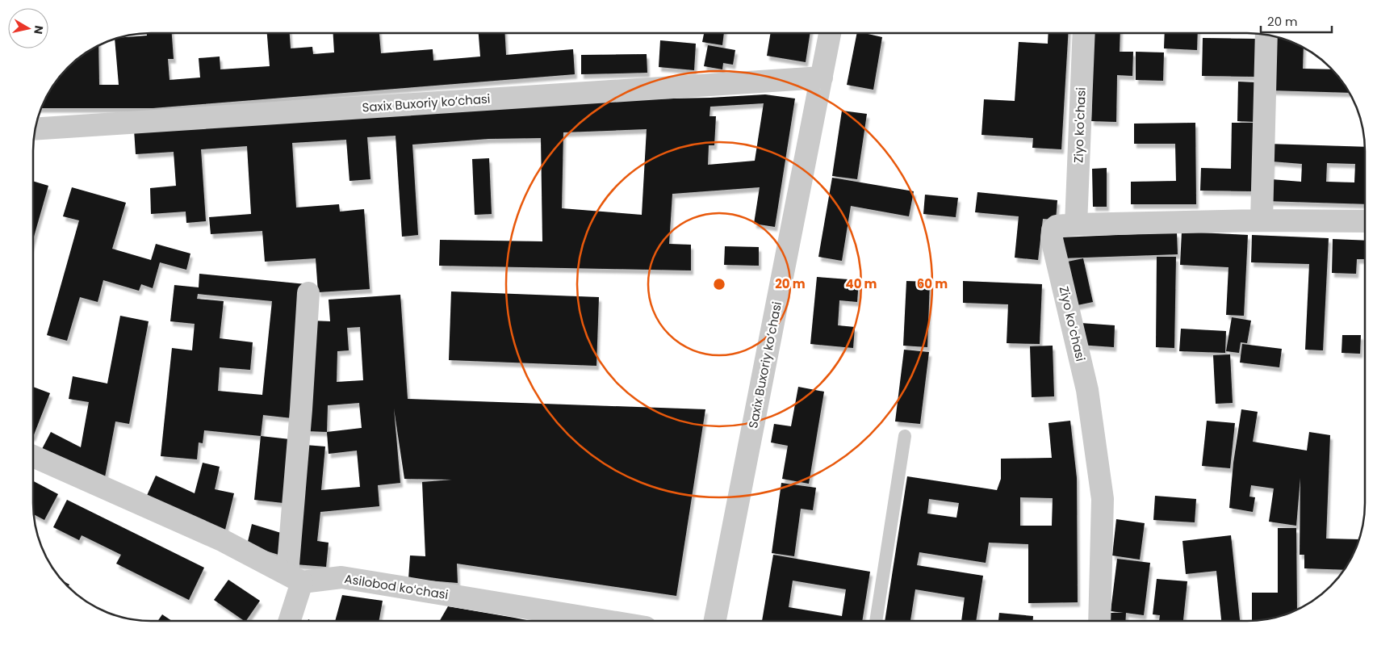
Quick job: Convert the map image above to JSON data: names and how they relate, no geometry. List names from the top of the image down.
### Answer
{
  "streets": {
    "street": [
      "Saxix Buxoriy ko‘chasi",
      "Ziyo ko'chasi",
      "Ziyo koʻchasi",
      "Asilobod koʻchasi"
    ]
  },
  "crossings": [
    ["Ziyo ko'chasi", "Ziyo koʻchasi"]
  ],
  "scale_bar": "20 m",
  "north": "right",
  "rings": ["20 m", "40 m", "60 m"]
}
